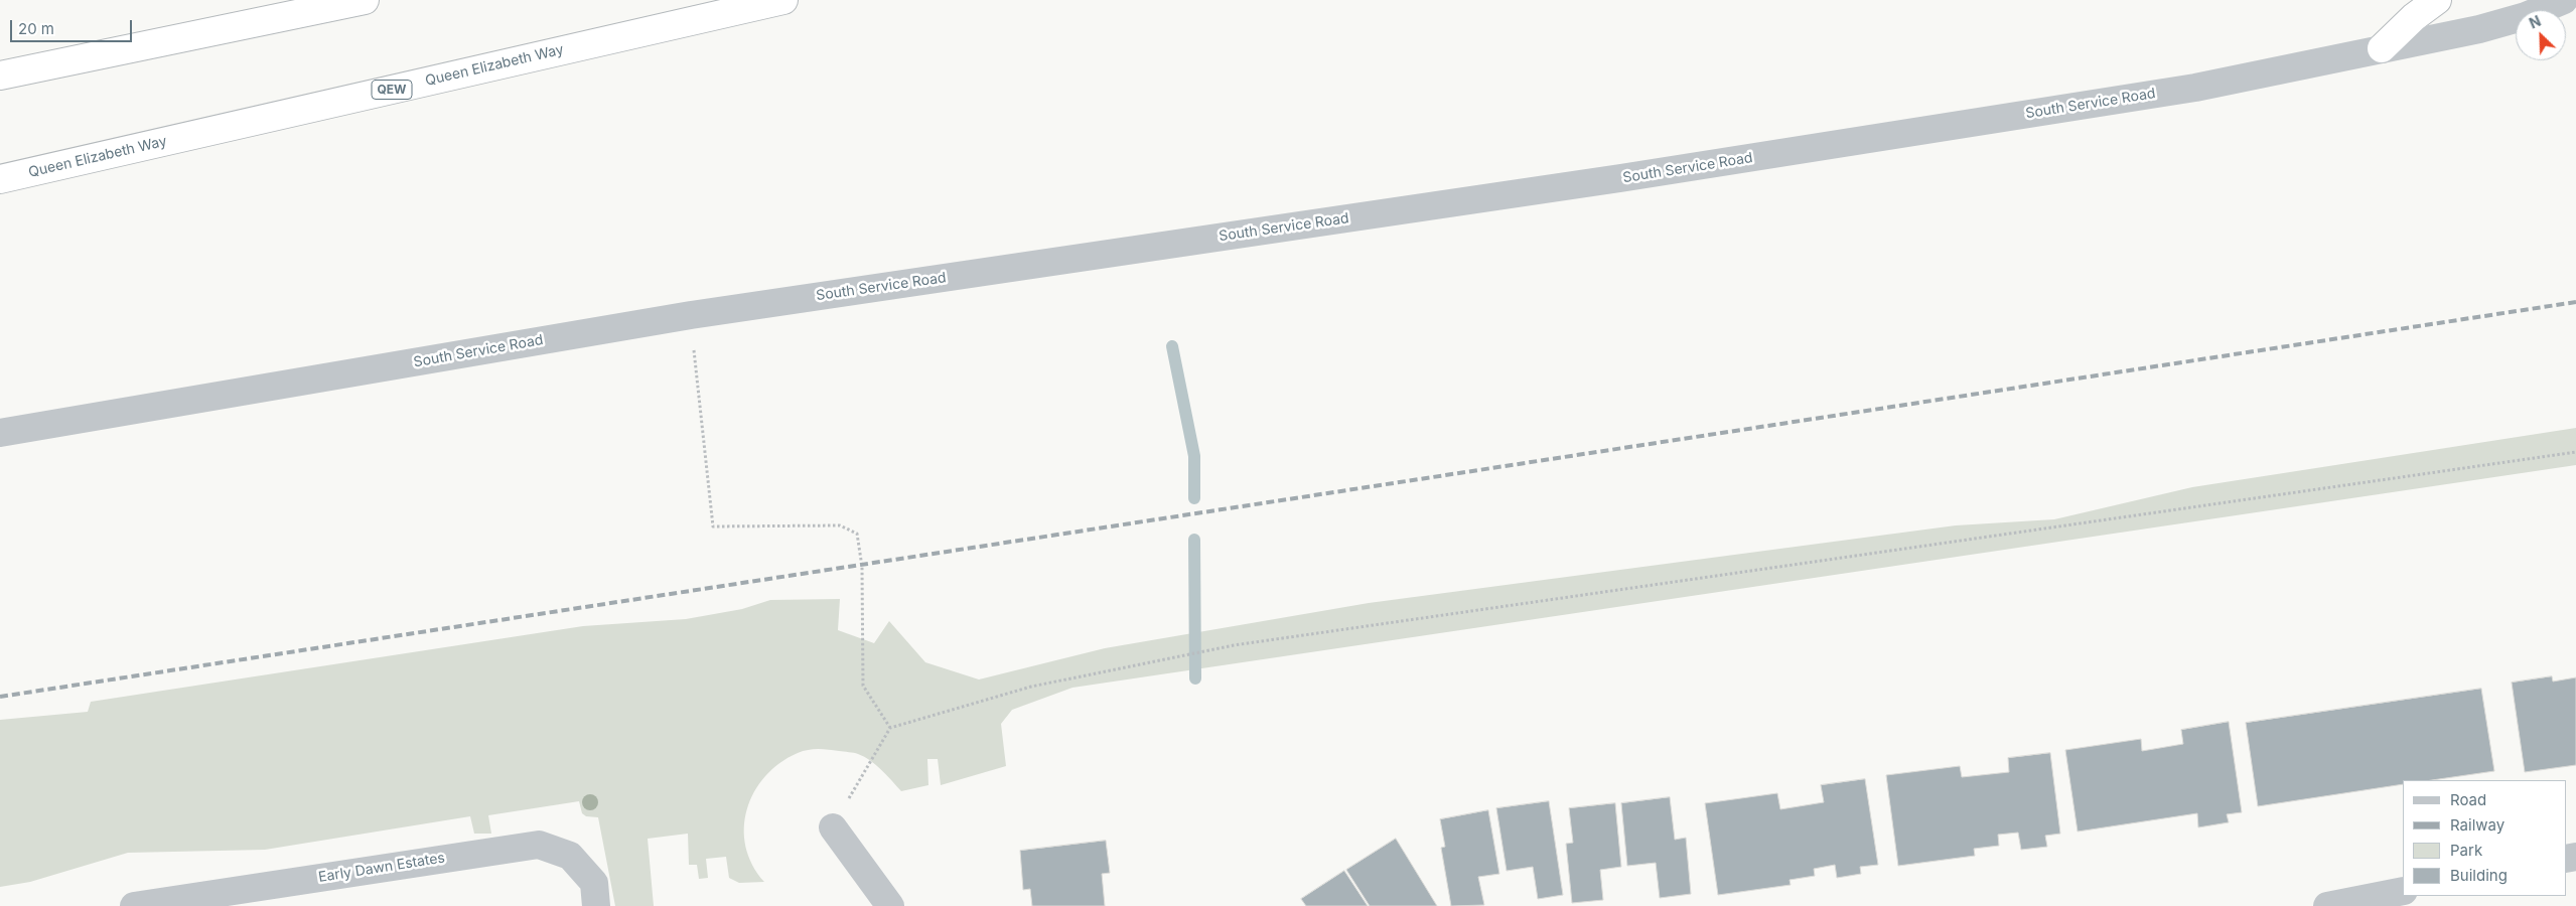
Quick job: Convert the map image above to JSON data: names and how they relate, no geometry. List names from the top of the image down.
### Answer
{
  "streets": {
    "highway": ["Queen Elizabeth Way", "QEW"],
    "street": ["South Service Road", "Early Dawn Estates"]
  },
  "legend": [
    "Road",
    "Railway",
    "Park",
    "Building"
  ],
  "scale_bar": "20 m",
  "north": "top left"
}
